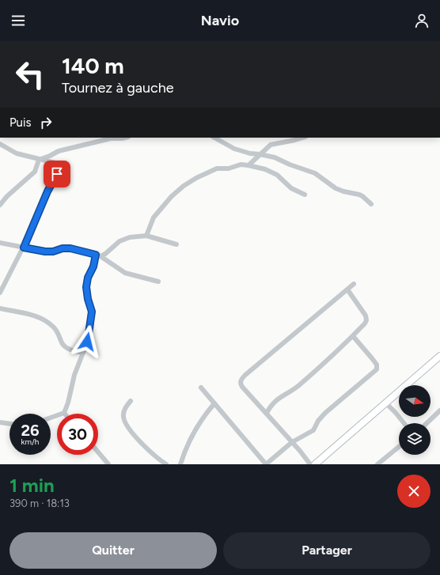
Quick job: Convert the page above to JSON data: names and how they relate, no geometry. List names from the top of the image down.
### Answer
{
  "north": "right",
  "page": {
    "header": "Navio",
    "turn": ["140 m", "Tournez à gauche"],
    "then": "Puis",
    "speed": "26 km/h",
    "limit": "30",
    "heading": ["1 min", "390 m · 18:13"],
    "buttons": ["Quitter", "Partager"]
  }
}
